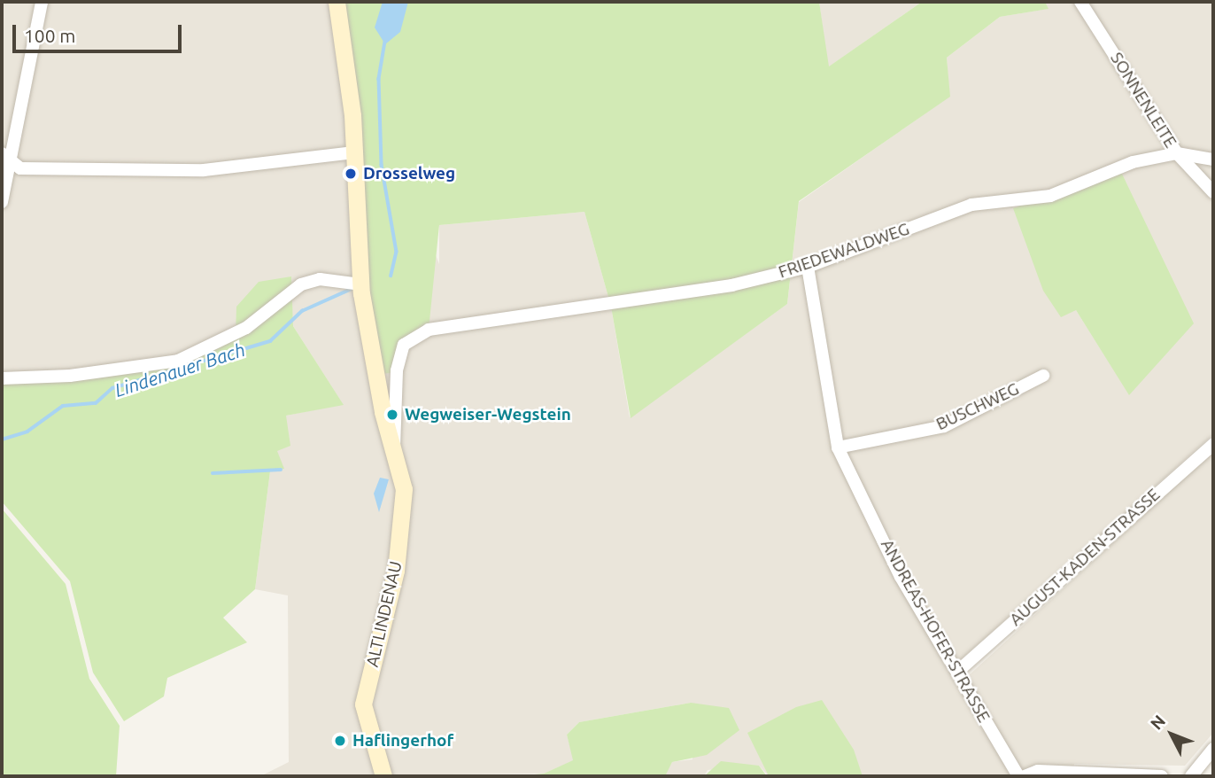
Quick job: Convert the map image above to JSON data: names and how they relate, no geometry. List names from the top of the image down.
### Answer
{
  "streets": {
    "street": [
      "SONNENLEITE",
      "FRIEDEWALDWEG",
      "BUSCHWEG",
      "AUGUST-KADEN-STRASSE",
      "ALTLINDENAU",
      "ANDREAS-HOFER-STRASSE"
    ]
  },
  "crossings": [
    ["SONNENLEITE", "FRIEDEWALDWEG"],
    ["FRIEDEWALDWEG", "ALTLINDENAU"],
    ["FRIEDEWALDWEG", "ANDREAS-HOFER-STRASSE"],
    ["BUSCHWEG", "ANDREAS-HOFER-STRASSE"],
    ["AUGUST-KADEN-STRASSE", "ANDREAS-HOFER-STRASSE"]
  ],
  "water": ["Lindenauer Bach"],
  "places": ["Drosselweg", "Wegweiser-Wegstein", "Haflingerhof"],
  "scale_bar": "100 m",
  "north": "top left"
}
